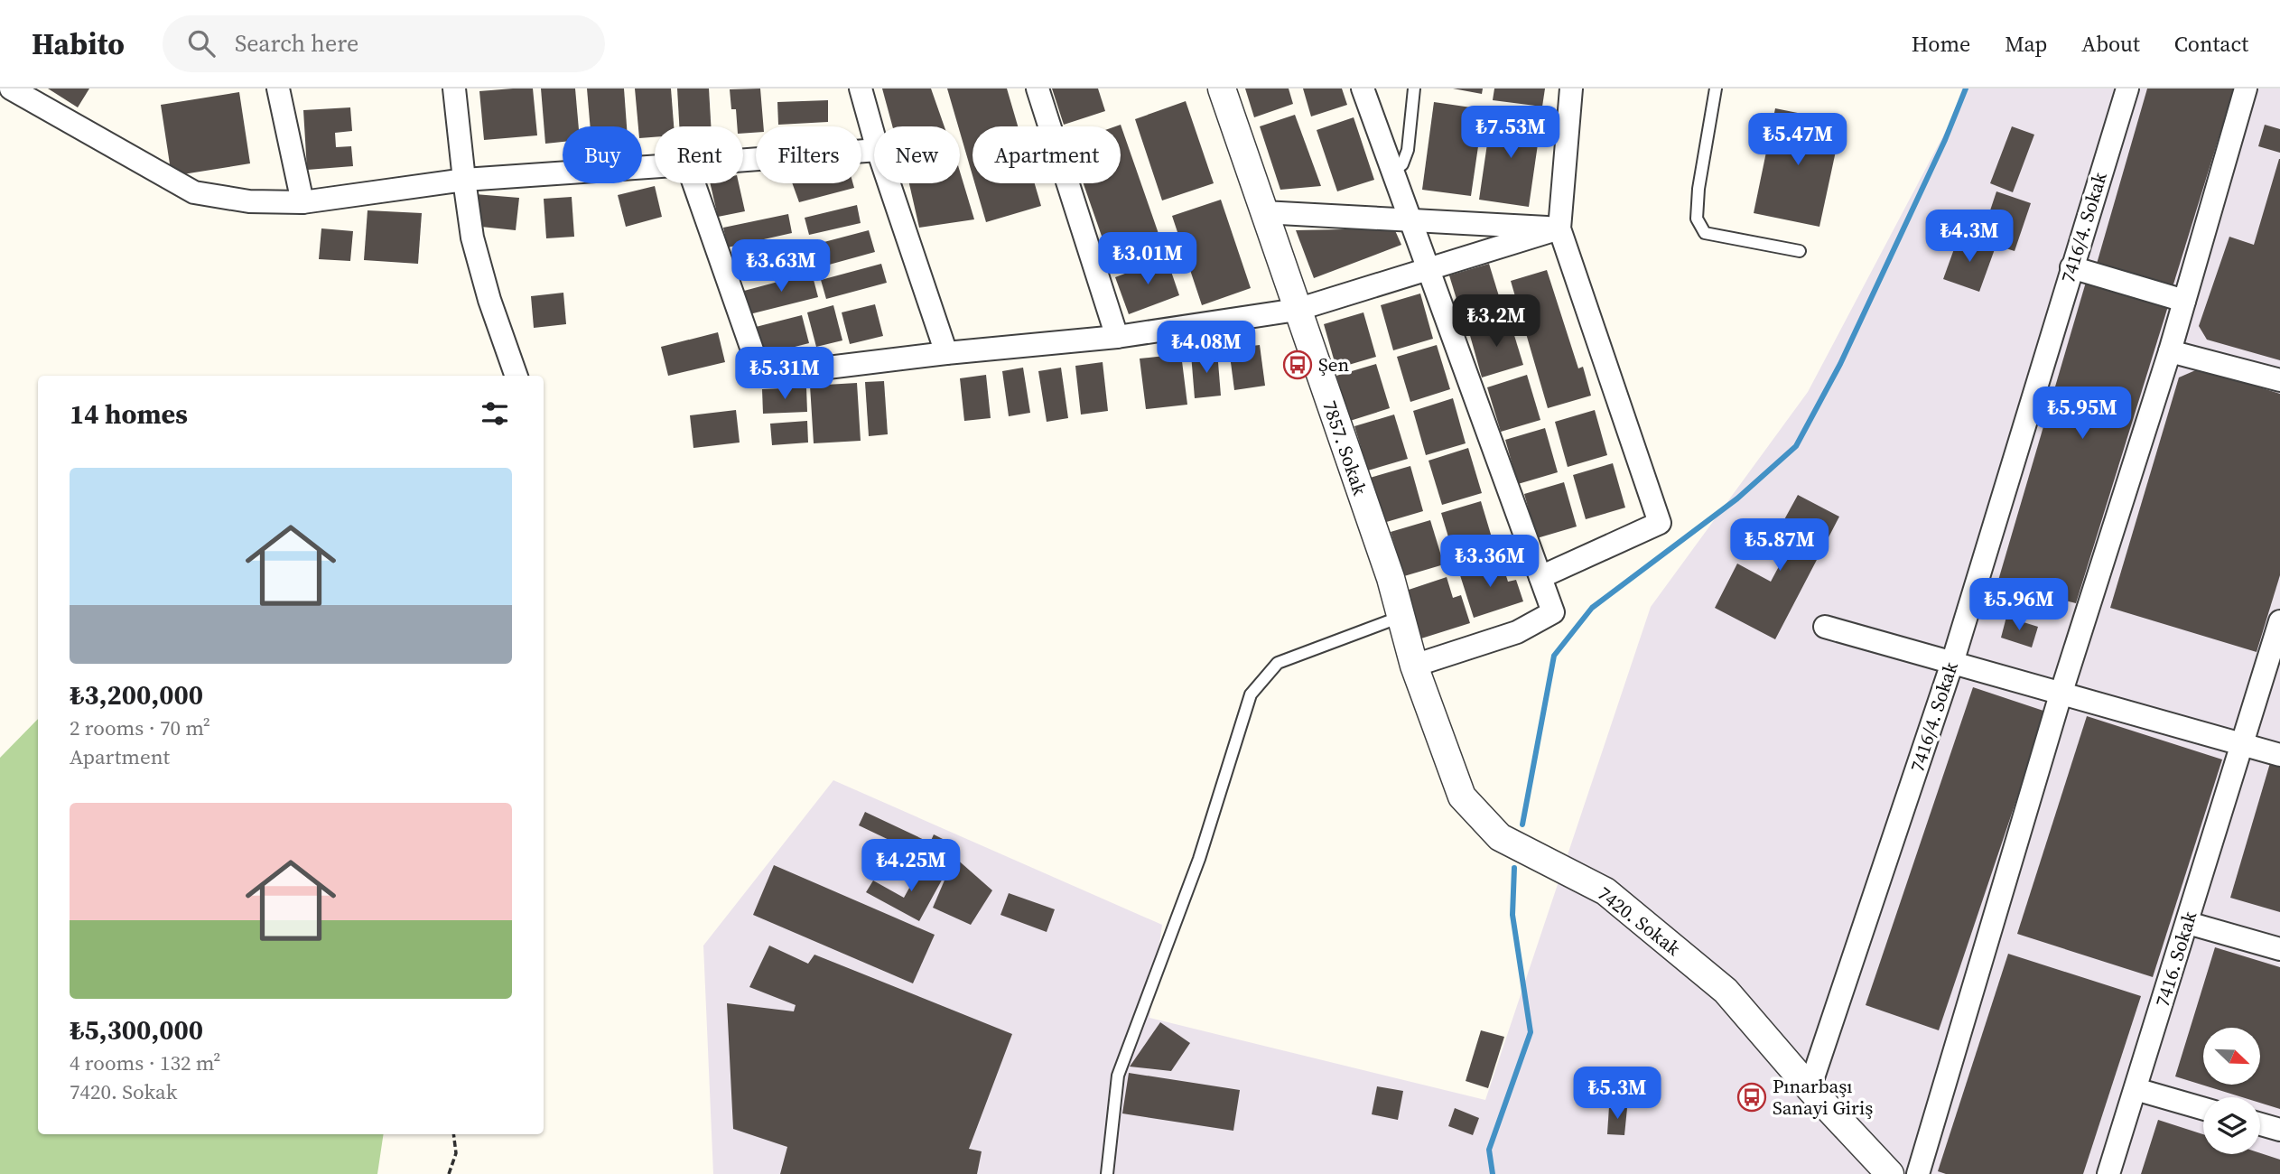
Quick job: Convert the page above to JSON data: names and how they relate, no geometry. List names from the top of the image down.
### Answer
{
  "streets": {
    "street": [
      "7416/4. Sokak",
      "7857. Sokak",
      "7420. Sokak",
      "7416. Sokak"
    ]
  },
  "crossings": [
    ["7416/4. Sokak", "7420. Sokak"],
    ["7857. Sokak", "7420. Sokak"]
  ],
  "places": {
    "bus stop": ["Şen", "Pınarbaşı Sanayi Giriş"]
  },
  "north": "bottom right",
  "page": {
    "header": "Habito",
    "search": "Search here",
    "nav": [
      "Home",
      "Map",
      "About",
      "Contact"
    ],
    "price": [
      "₺7.53M",
      "₺5.47M",
      "₺4.3M",
      "₺3.01M",
      "₺3.63M",
      "₺3.2M",
      "₺4.08M",
      "₺5.31M",
      "₺5.95M",
      "₺5.87M",
      "₺3.36M",
      "₺5.96M",
      "₺4.25M",
      "₺5.3M"
    ],
    "chip": [
      "Buy",
      "Rent",
      "Filters",
      "New",
      "Apartment"
    ],
    "heading": "14 homes",
    "list": [
      {
        "name": "₺3,200,000",
        "note": "2 rooms · 70 m² · Apartment"
      },
      {
        "name": "₺5,300,000",
        "note": "4 rooms · 132 m² · 7420. Sokak"
      }
    ]
  }
}
